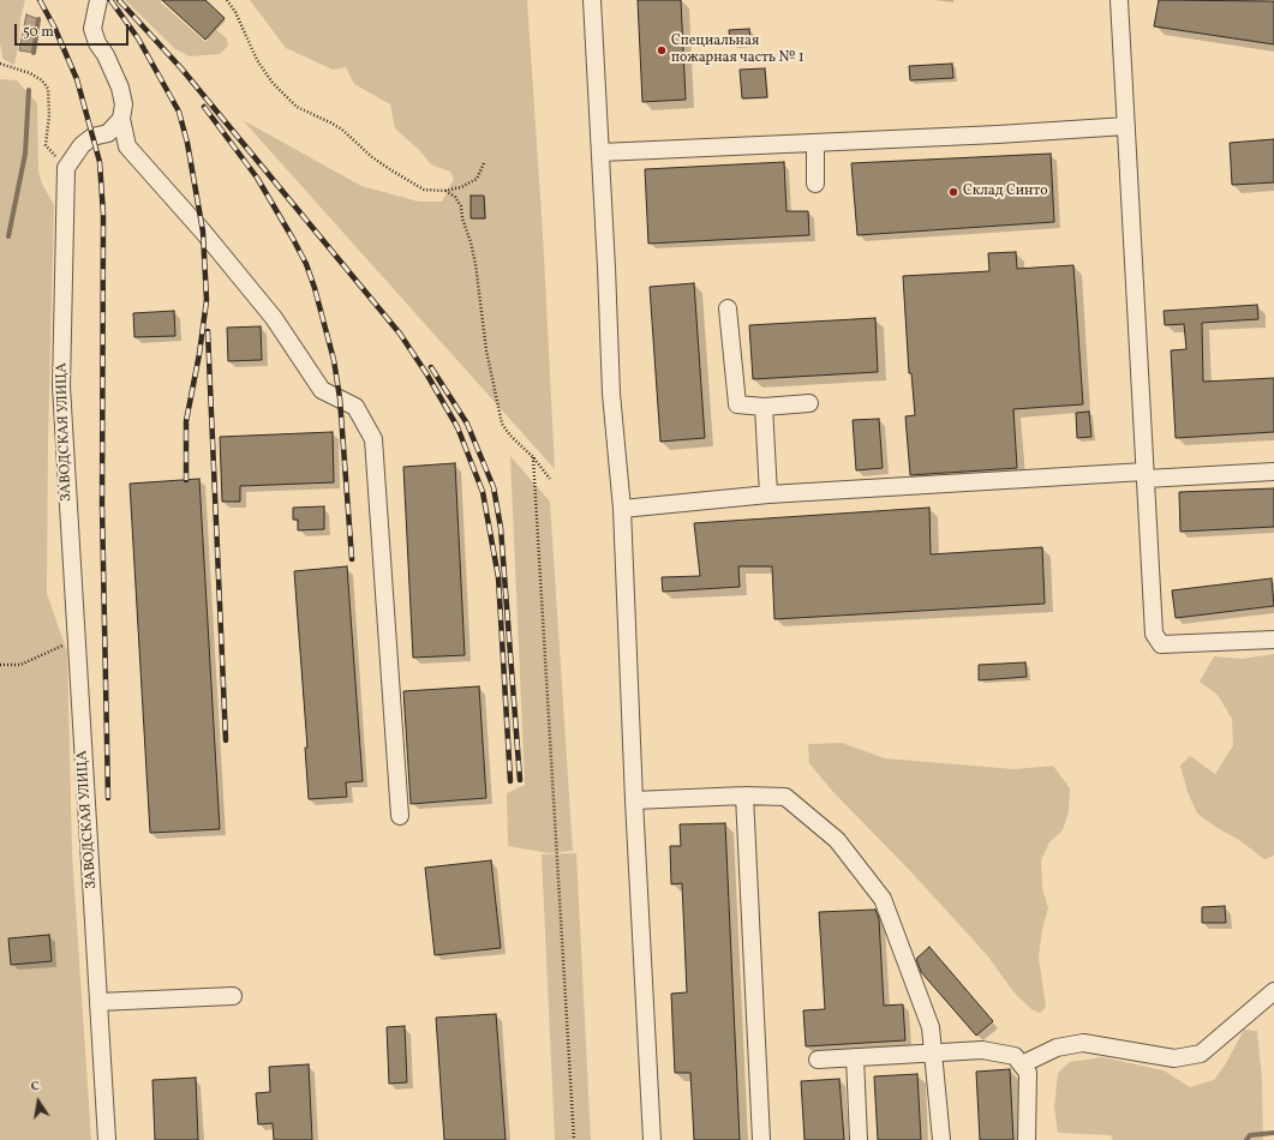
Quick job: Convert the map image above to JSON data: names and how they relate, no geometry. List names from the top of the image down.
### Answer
{
  "streets": {
    "street": ["ЗАВОДСКАЯ УЛИЦА"]
  },
  "places": ["Специальная пожарная часть № 1", "Склад Синто"],
  "scale_bar": "50 m",
  "north": "top"
}
